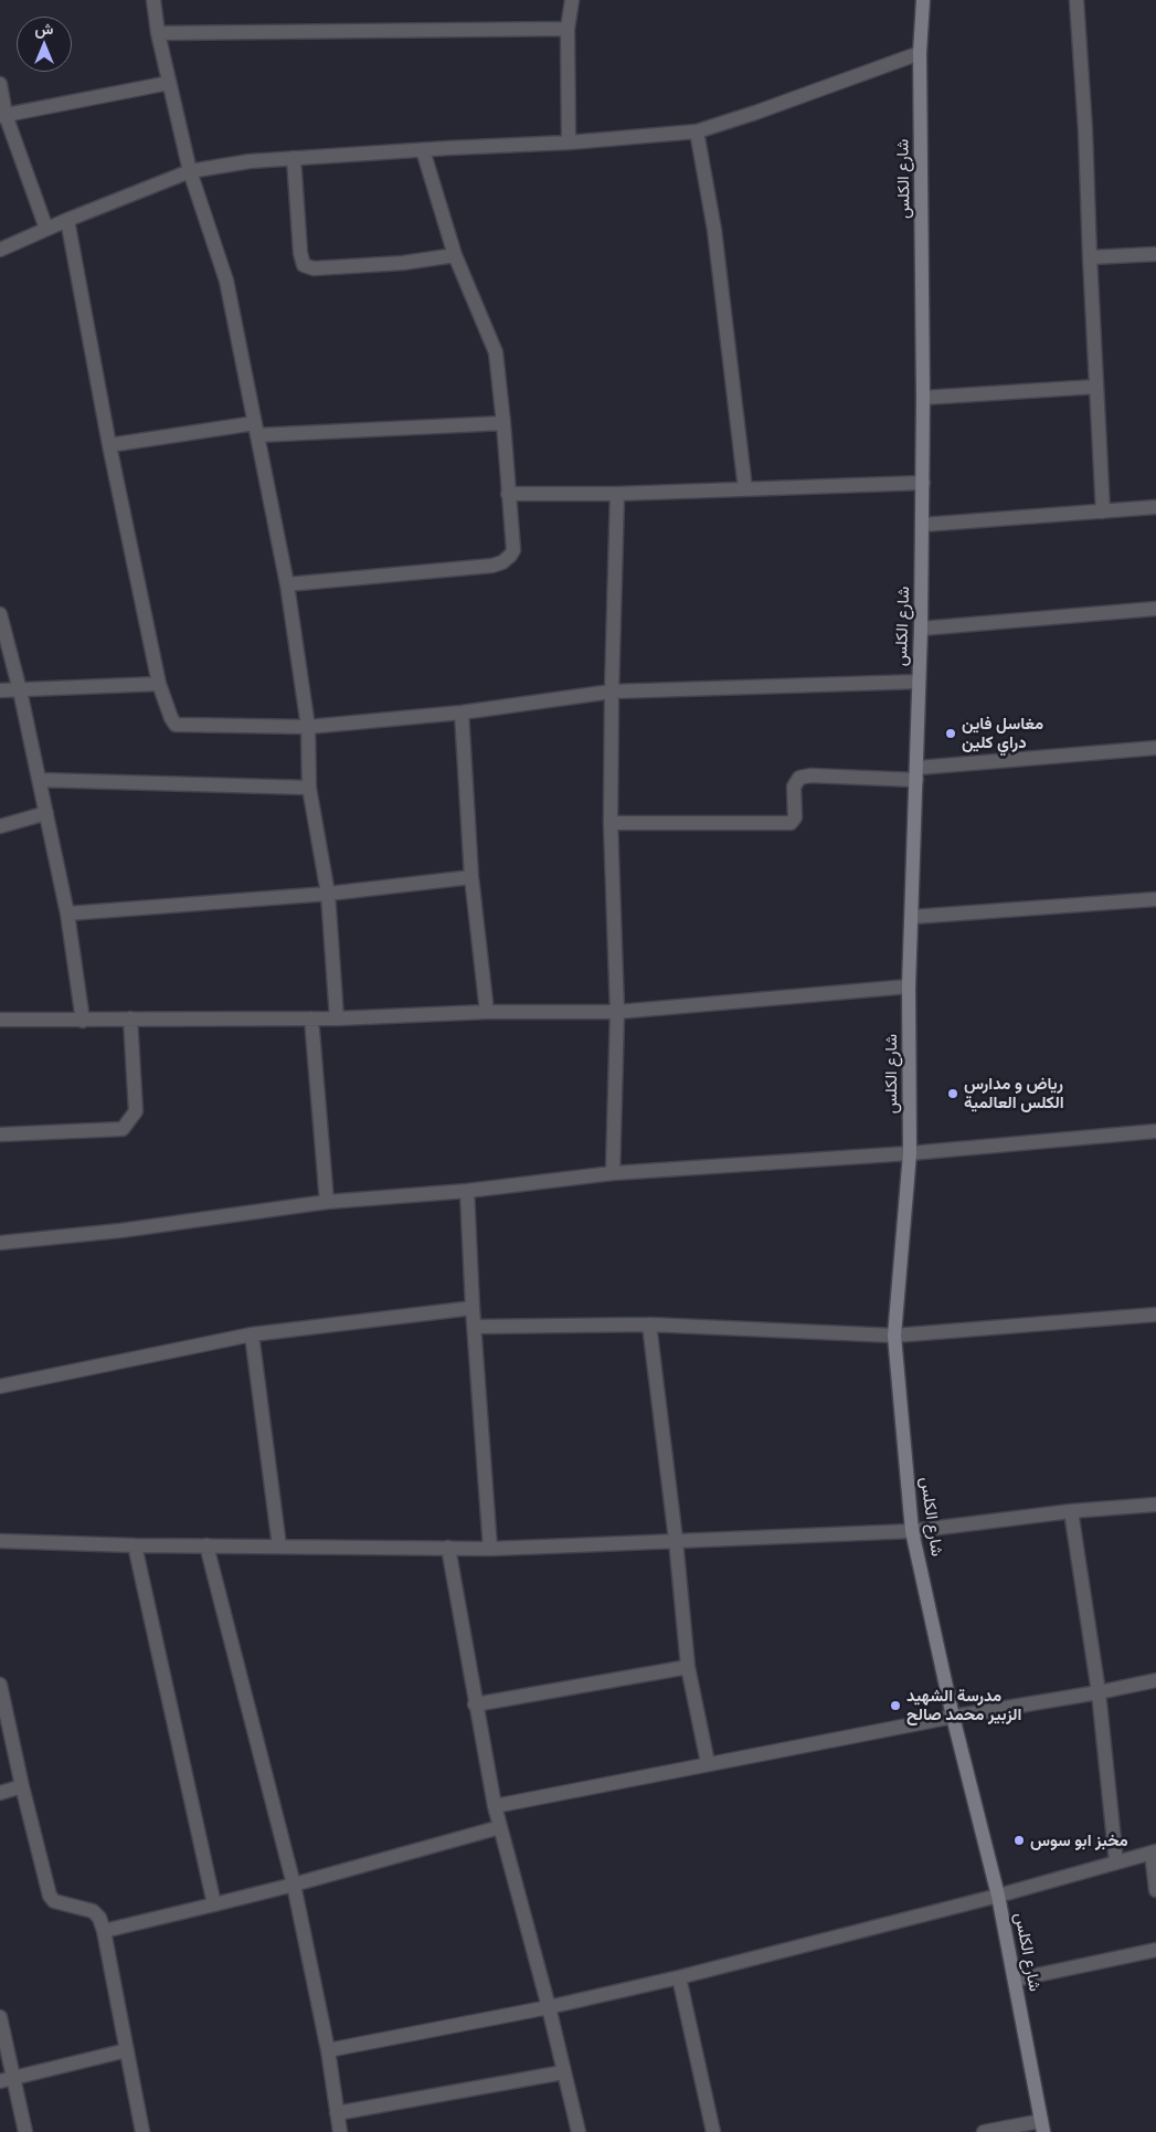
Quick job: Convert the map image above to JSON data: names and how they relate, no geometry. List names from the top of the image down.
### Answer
{
  "streets": {
    "street": ["شارع الكلس"]
  },
  "places": [
    "مغاسل فاين دراي كلين",
    "رياض و مدارس الكلس العالمية",
    "مدرسة الشهيد الزبير محمد صالح",
    "مخبز ابو سوس"
  ],
  "north": "top"
}
